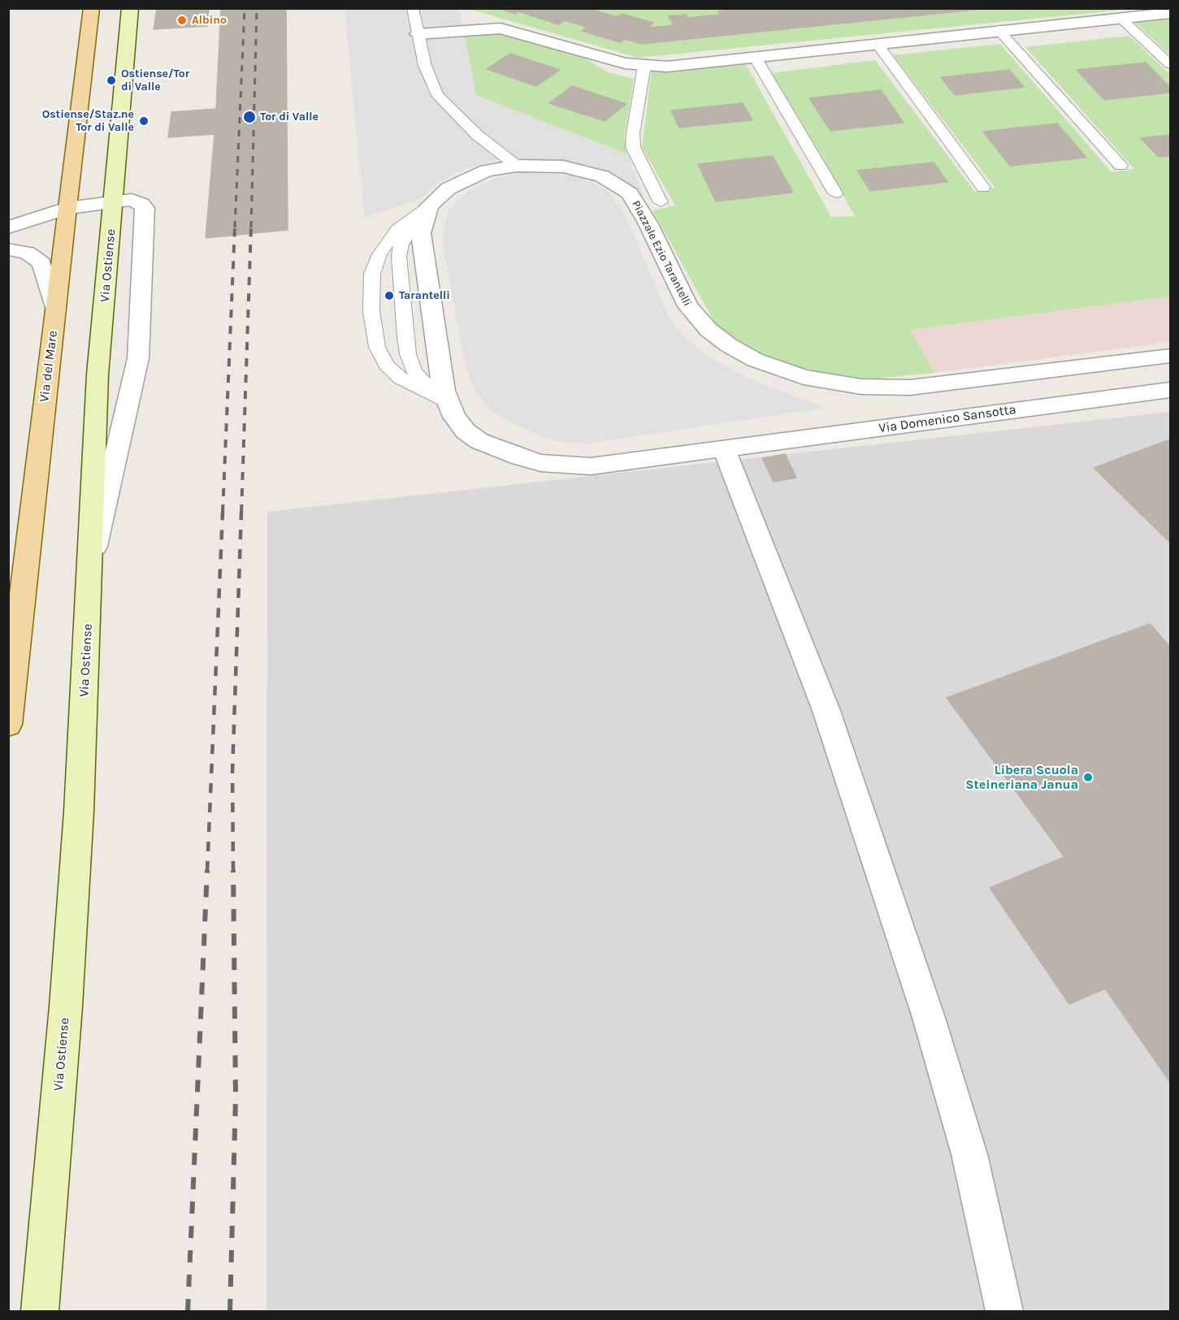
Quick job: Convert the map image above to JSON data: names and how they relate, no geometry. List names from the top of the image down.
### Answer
{
  "streets": {
    "main road": ["Via Ostiense", "Via del Mare"],
    "street": ["Piazzale Ezio Tarantelli", "Via Domenico Sansotta"]
  },
  "places": [
    "Albino",
    "Ostiense/Tor di Valle",
    "Tor di Valle",
    "Ostiense/Staz.ne Tor di Valle",
    "Tarantelli",
    "Libera Scuola Steineriana Janua"
  ]
}
